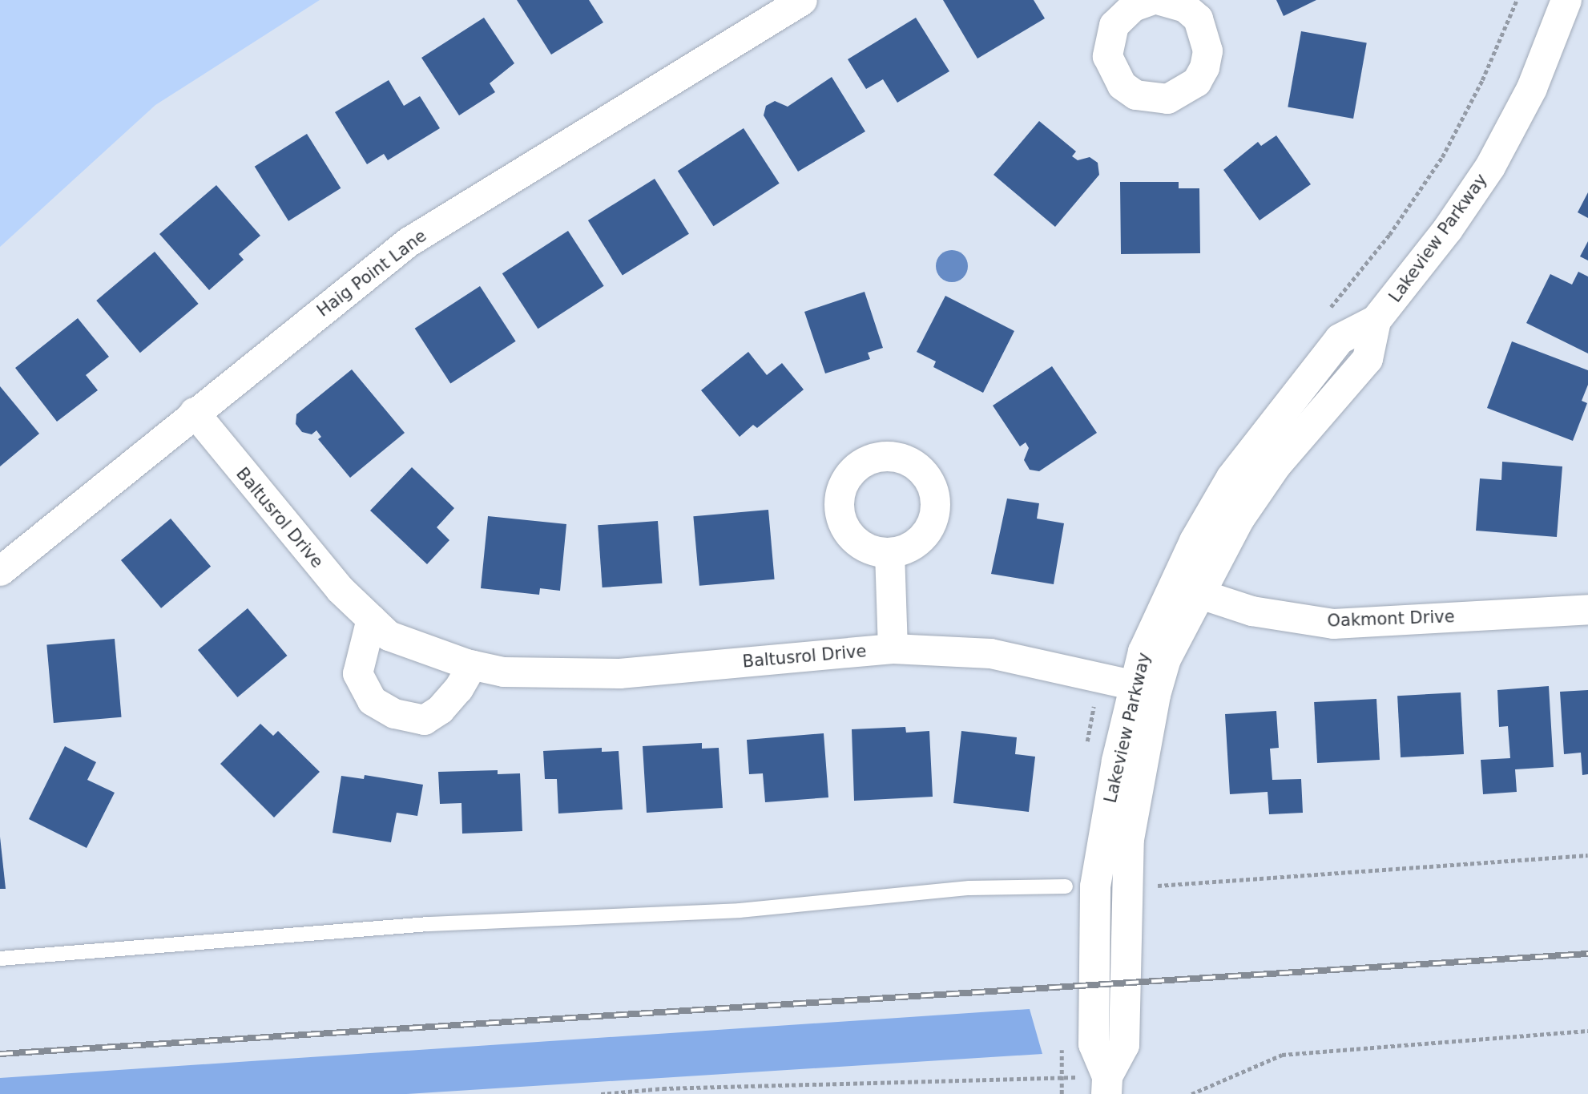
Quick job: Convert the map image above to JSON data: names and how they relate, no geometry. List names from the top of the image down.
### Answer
{
  "streets": {
    "street": [
      "Lakeview Parkway",
      "Haig Point Lane",
      "Baltusrol Drive",
      "Oakmont Drive"
    ]
  },
  "crossings": [
    ["Lakeview Parkway", "Baltusrol Drive"],
    ["Lakeview Parkway", "Oakmont Drive"],
    ["Haig Point Lane", "Baltusrol Drive"]
  ]
}
